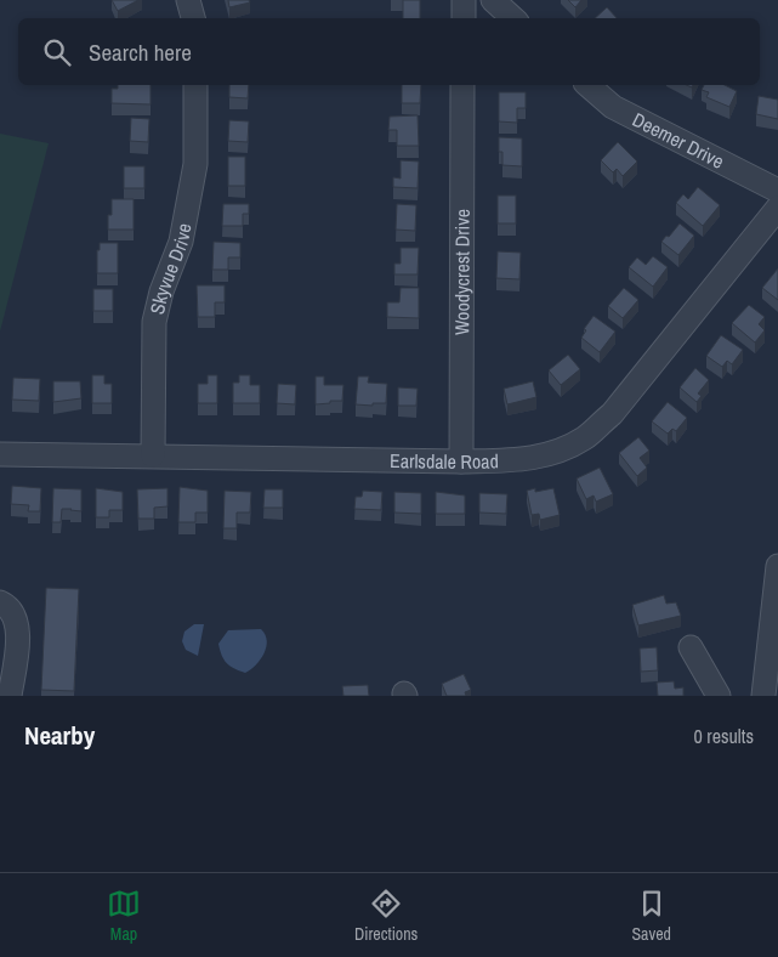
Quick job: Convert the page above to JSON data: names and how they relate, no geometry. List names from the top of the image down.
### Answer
{
  "streets": {
    "street": [
      "Deemer Drive",
      "Skyvue Drive",
      "Woodycrest Drive",
      "Earlsdale Road"
    ]
  },
  "crossings": [
    ["Skyvue Drive", "Earlsdale Road"],
    ["Woodycrest Drive", "Earlsdale Road"]
  ],
  "page": {
    "search": "Search here",
    "heading": ["Nearby", "0 results"],
    "nav": ["Map", "Directions", "Saved"]
  }
}
